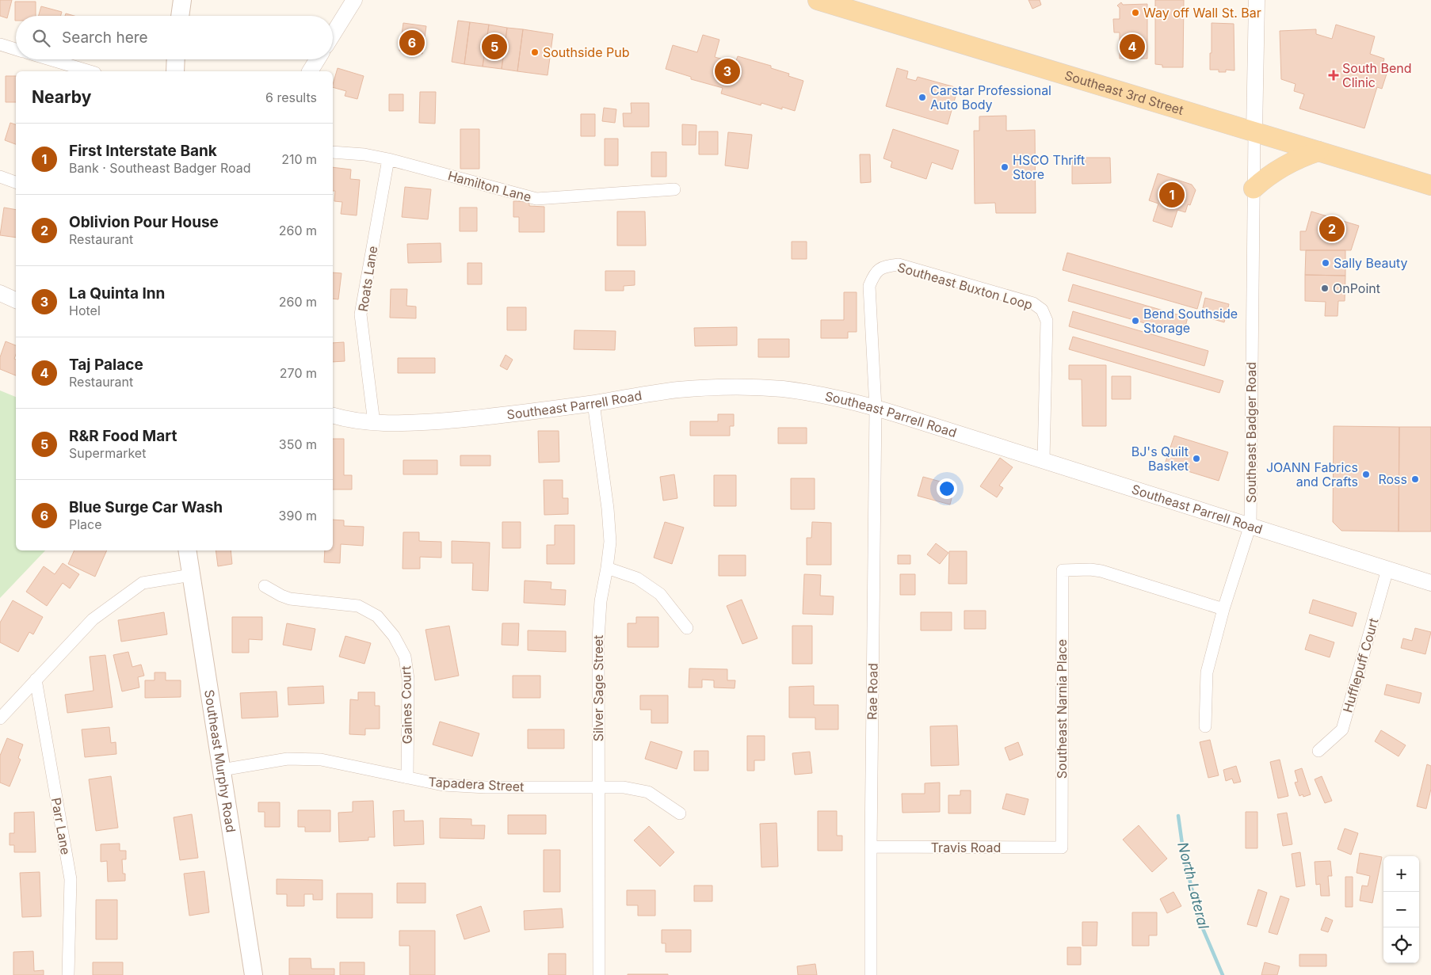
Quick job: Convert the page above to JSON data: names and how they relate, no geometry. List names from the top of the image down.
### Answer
{
  "streets": {
    "main road": ["Southeast 3rd Street", "Southeast Murphy Road"],
    "street": [
      "Hamilton Lane",
      "Roats Lane",
      "Southeast Buxton Loop",
      "Southeast Parrell Road",
      "Southeast Badger Road",
      "Hufflepuff Court",
      "Silver Sage Street",
      "Rae Road",
      "Gaines Court",
      "Southeast Narnia Place",
      "Tapadera Street",
      "Parr Lane",
      "Travis Road"
    ]
  },
  "crossings": [
    ["Southeast 3rd Street", "Southeast Badger Road"],
    ["Hamilton Lane", "Roats Lane"],
    ["Roats Lane", "Southeast Parrell Road"],
    ["Southeast Buxton Loop", "Southeast Parrell Road"],
    ["Southeast Buxton Loop", "Rae Road"],
    ["Southeast Parrell Road", "Southeast Badger Road"],
    ["Southeast Parrell Road", "Hufflepuff Court"],
    ["Southeast Parrell Road", "Silver Sage Street"],
    ["Southeast Parrell Road", "Rae Road"],
    ["Southeast Badger Road", "Southeast Narnia Place"],
    ["Silver Sage Street", "Tapadera Street"],
    ["Rae Road", "Travis Road"],
    ["Gaines Court", "Tapadera Street"],
    ["Southeast Narnia Place", "Travis Road"],
    ["Southeast Murphy Road", "Tapadera Street"]
  ],
  "water": ["North Lateral"],
  "places": {
    "other": [
      "Way off Wall St. Bar",
      "Southside Pub",
      "Carstar Professional Auto Body",
      "HSCO Thrift Store",
      "Sally Beauty",
      "OnPoint",
      "Bend Southside Storage",
      "BJ's Quilt Basket",
      "JOANN Fabrics and Crafts",
      "Ross"
    ],
    "health": ["South Bend Clinic"]
  },
  "page": {
    "search": "Search here",
    "pins": [
      "6",
      "4",
      "5",
      "3",
      "1",
      "2"
    ],
    "heading": ["Nearby", "6 results"],
    "list": [
      {
        "mark": "1",
        "name": "First Interstate Bank",
        "note": "Bank · Southeast Badger Road",
        "value": "210 m"
      },
      {
        "mark": "2",
        "name": "Oblivion Pour House",
        "note": "Restaurant",
        "value": "260 m"
      },
      {
        "mark": "3",
        "name": "La Quinta Inn",
        "note": "Hotel",
        "value": "260 m"
      },
      {
        "mark": "4",
        "name": "Taj Palace",
        "note": "Restaurant",
        "value": "270 m"
      },
      {
        "mark": "5",
        "name": "R&R Food Mart",
        "note": "Supermarket",
        "value": "350 m"
      },
      {
        "mark": "6",
        "name": "Blue Surge Car Wash",
        "note": "Place",
        "value": "390 m"
      }
    ],
    "map_buttons": ["+", "−"]
  }
}
